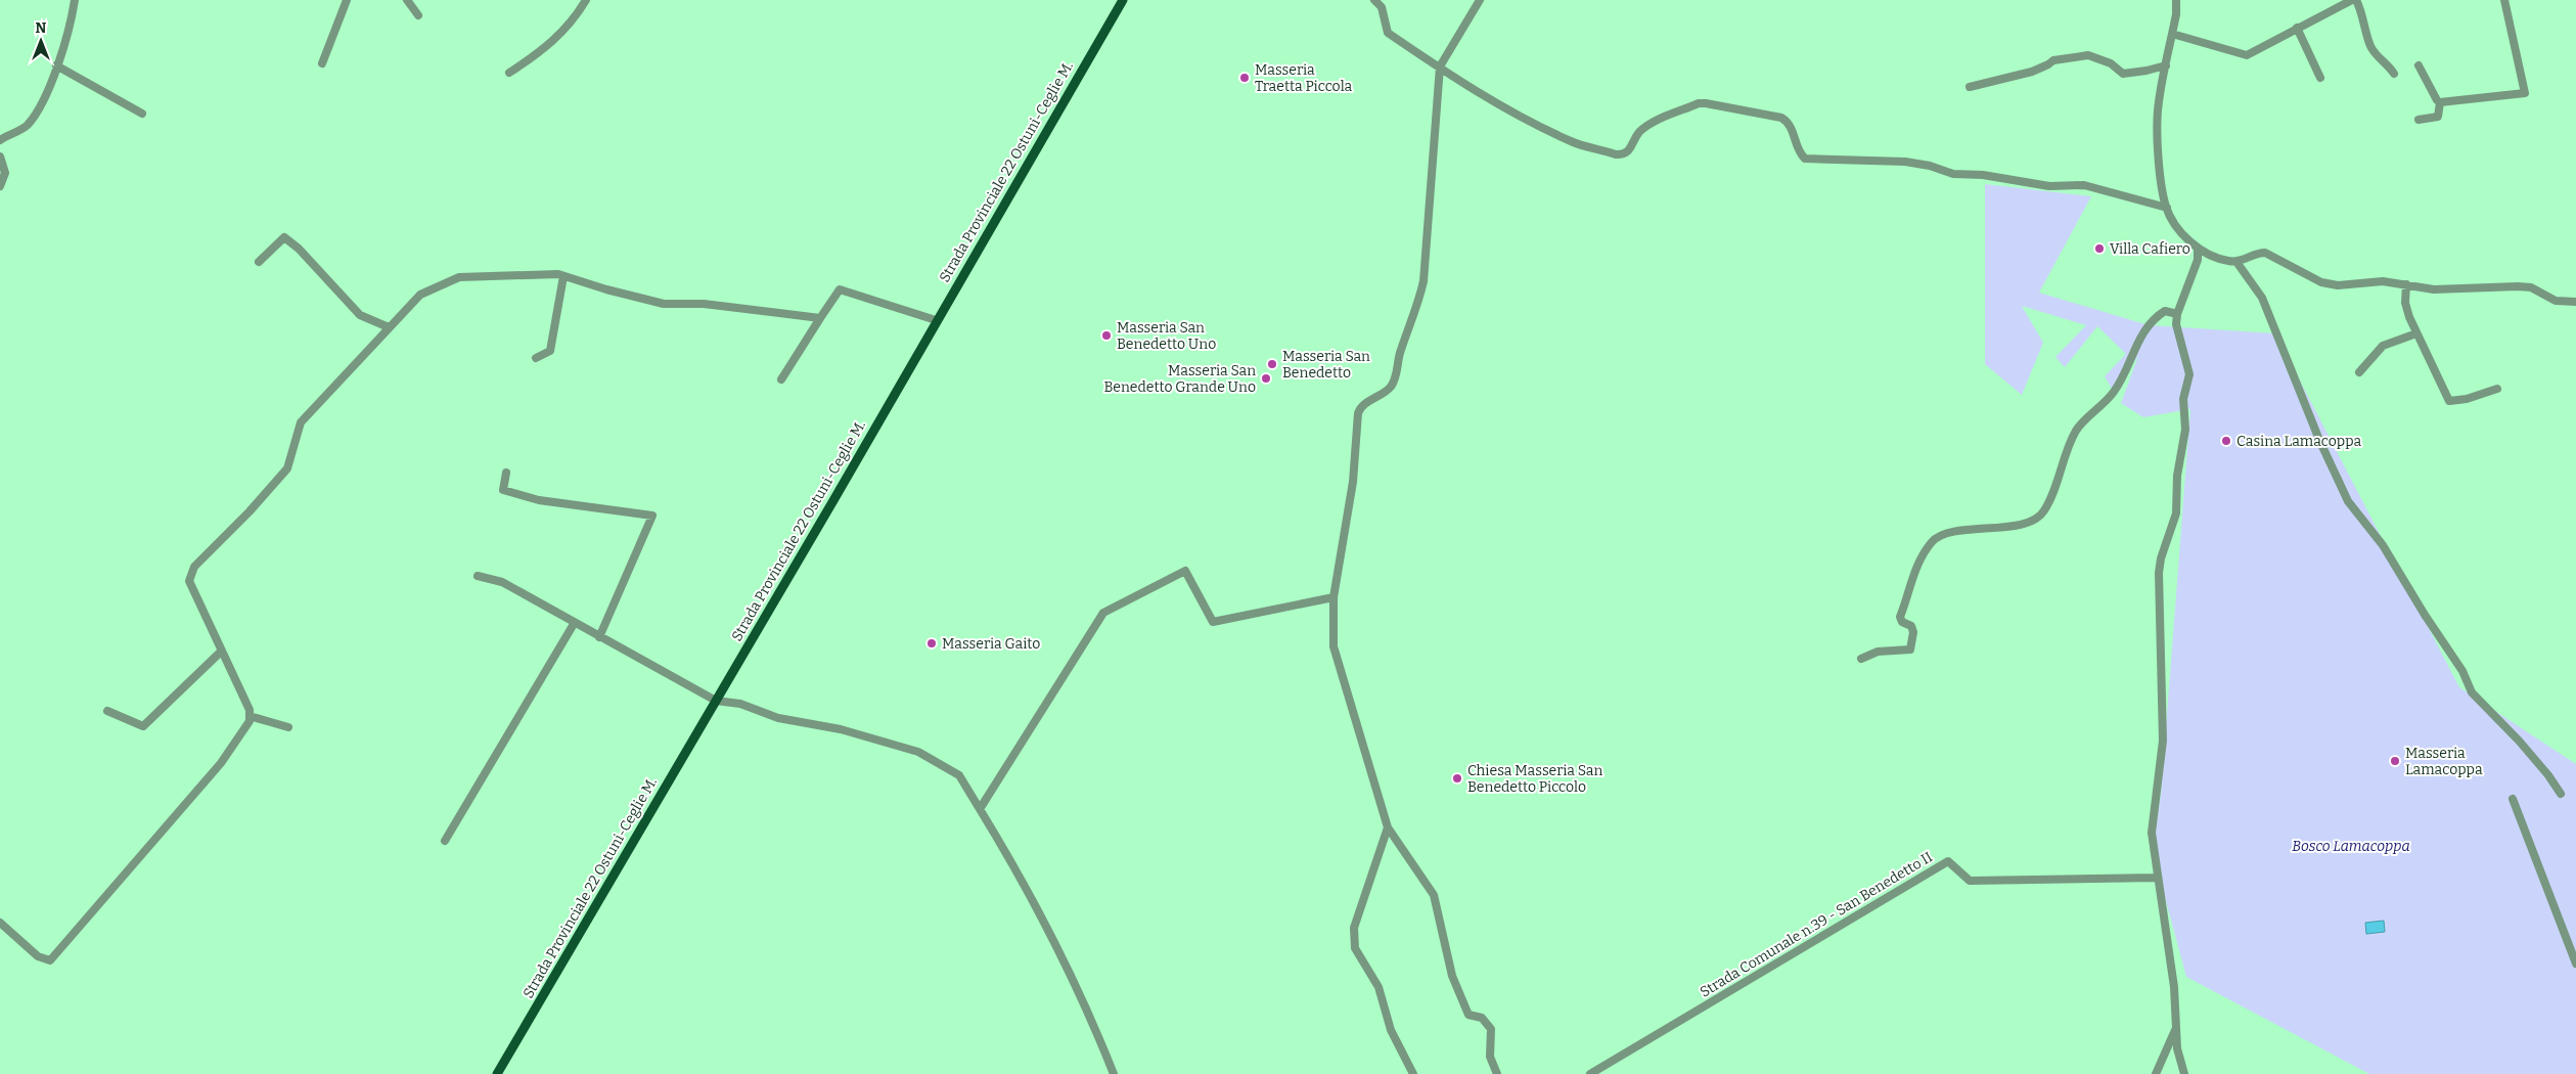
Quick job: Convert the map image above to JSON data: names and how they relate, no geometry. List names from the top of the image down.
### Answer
{
  "streets": {
    "main road": ["Strada Provinciale 22 Ostuni-Ceglie M."],
    "street": ["Strada Comunale n.39 - San Benedetto II"]
  },
  "parks": ["Bosco Lamacoppa"],
  "places": [
    "Masseria Traetta Piccola",
    "Villa Cafiero",
    "Masseria San Benedetto Uno",
    "Masseria San Benedetto",
    "Masseria San Benedetto Grande Uno",
    "Casina Lamacoppa",
    "Masseria Gaito",
    "Masseria Lamacoppa",
    "Chiesa Masseria San Benedetto Piccolo"
  ],
  "north": "top"
}
